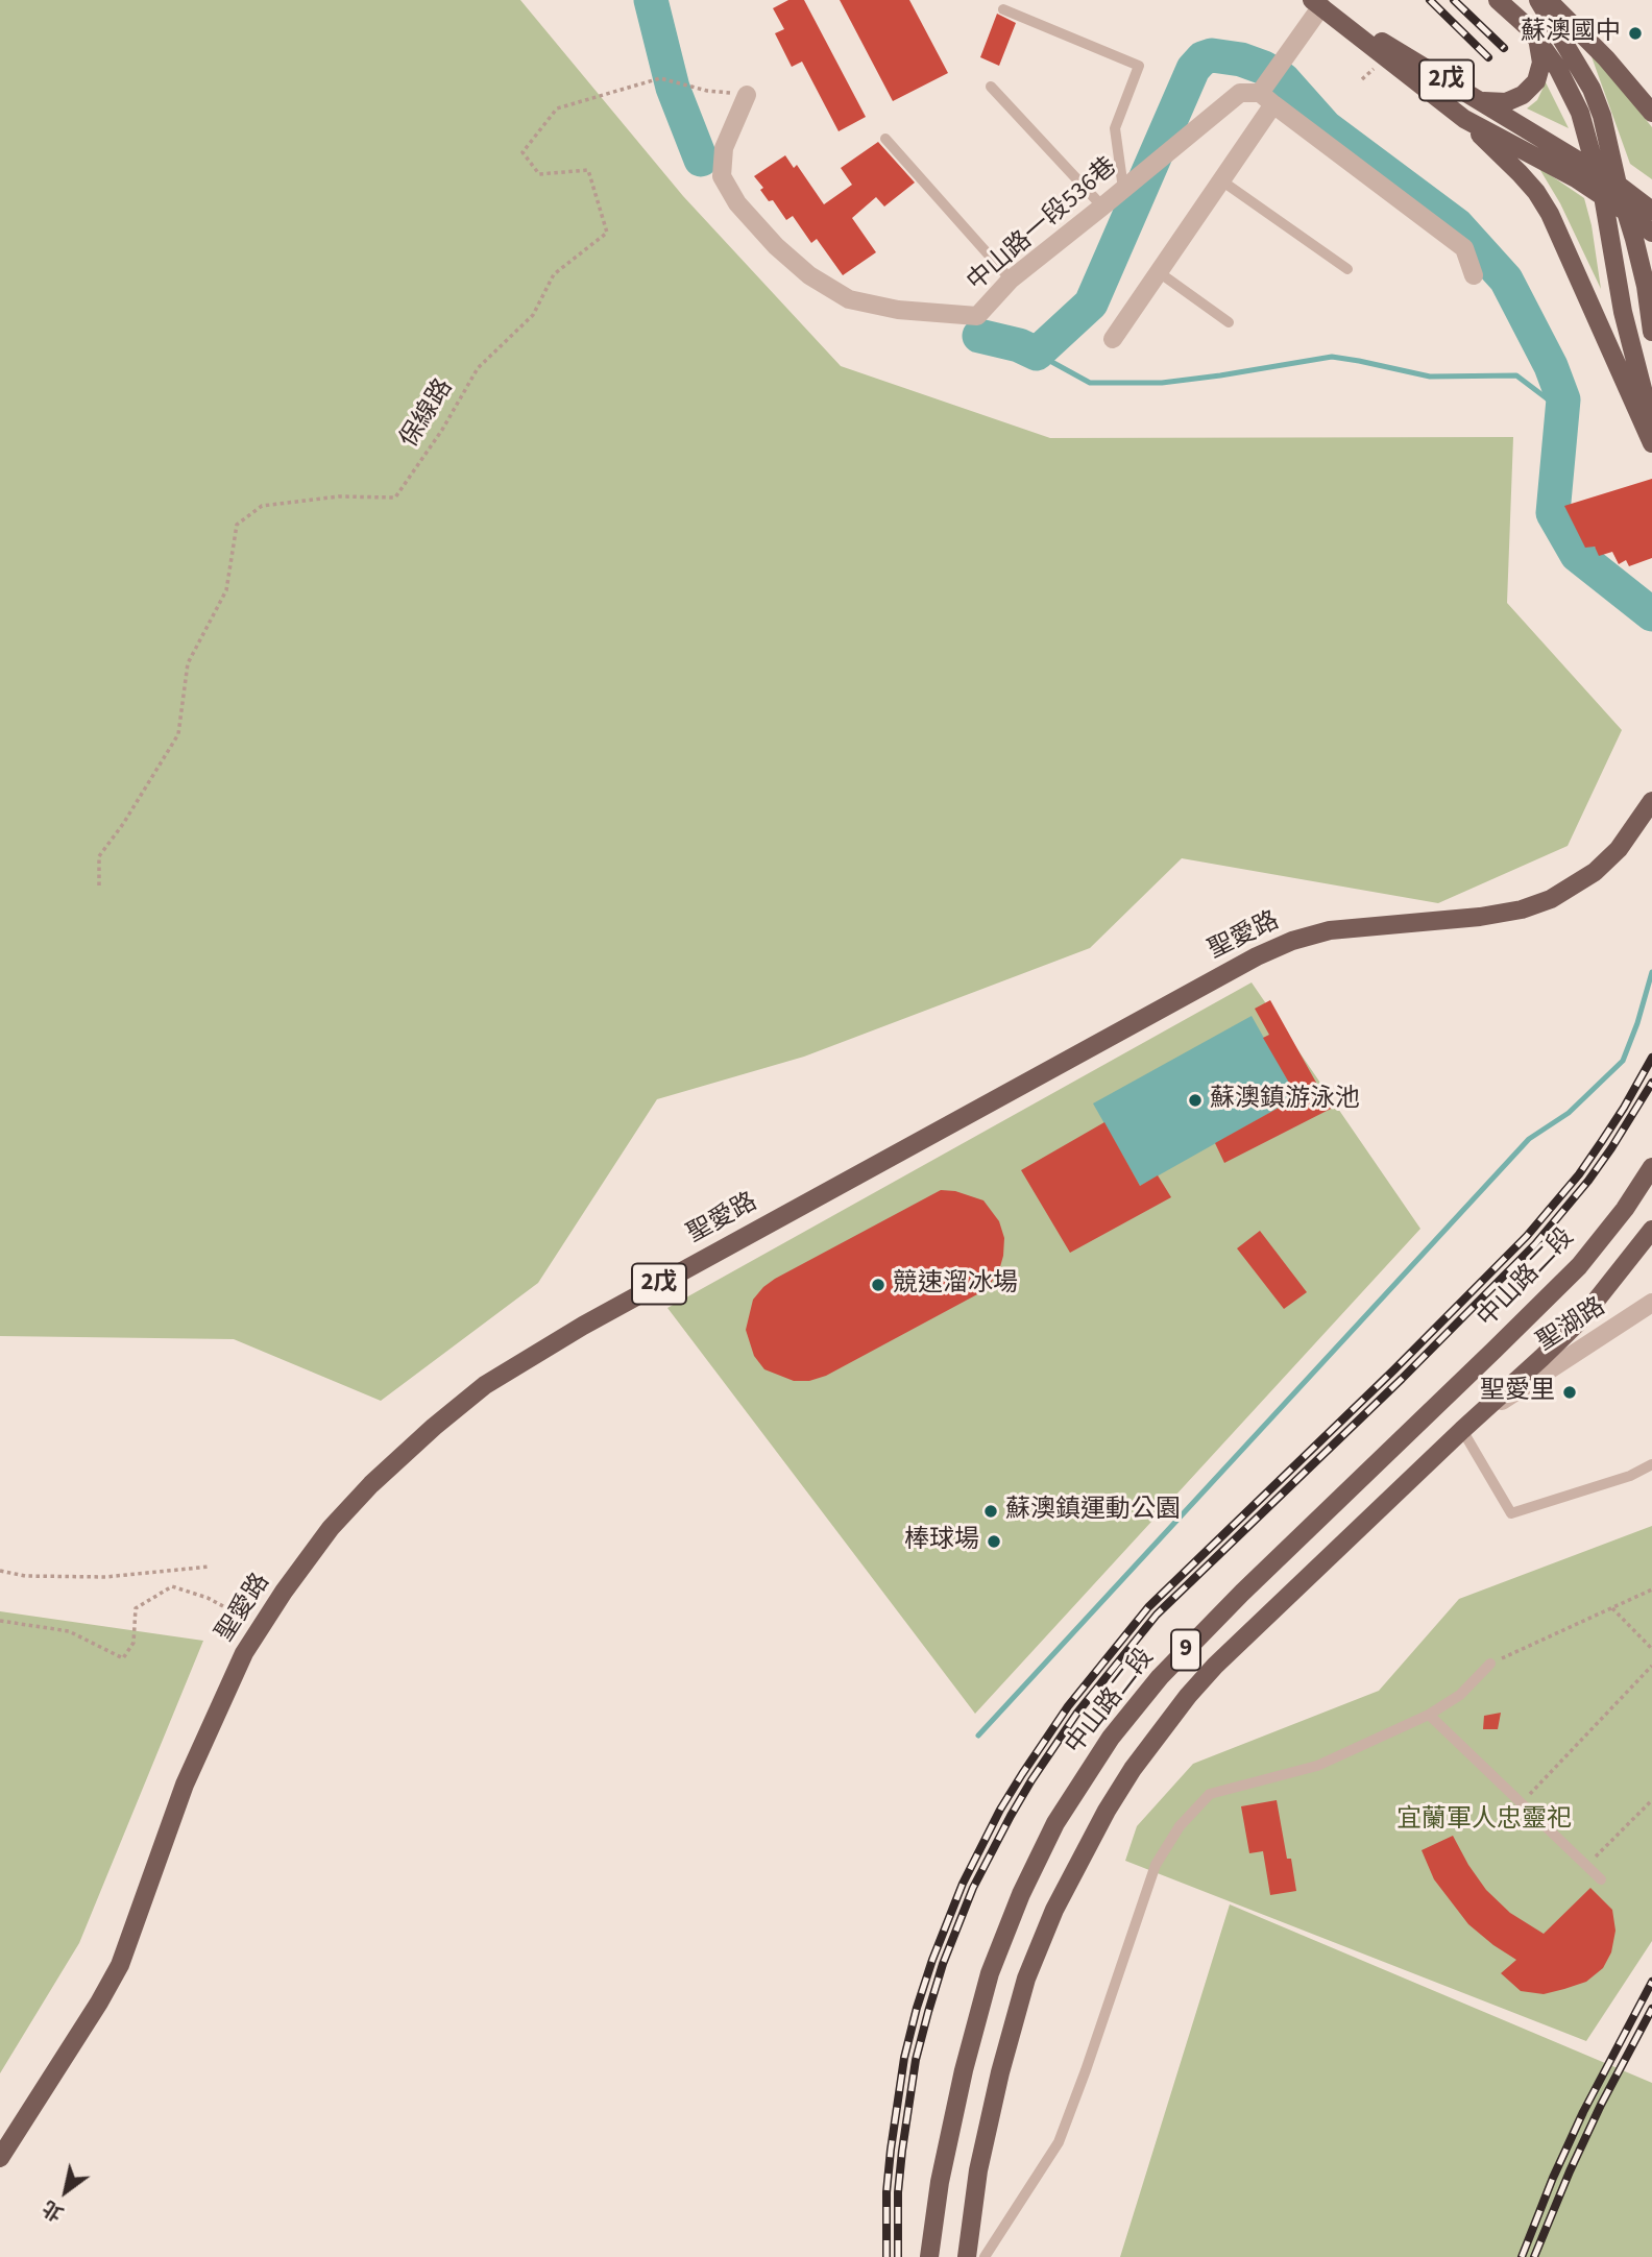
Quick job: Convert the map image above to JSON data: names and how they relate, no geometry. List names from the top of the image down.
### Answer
{
  "streets": {
    "main road": [
      "2戊",
      "聖愛路",
      "中山路二段",
      "9"
    ],
    "street": ["中山路一段536巷", "聖湖路"],
    "path": ["保線路"]
  },
  "crossings": [
    ["中山路一段536巷", "保線路"],
    ["聖湖路", "9"]
  ],
  "parks": ["宜蘭軍人忠靈祀"],
  "places": [
    "蘇澳國中",
    "蘇澳鎮游泳池",
    "競速溜冰場",
    "聖愛里",
    "蘇澳鎮運動公園",
    "棒球場"
  ],
  "north": "bottom left"
}
